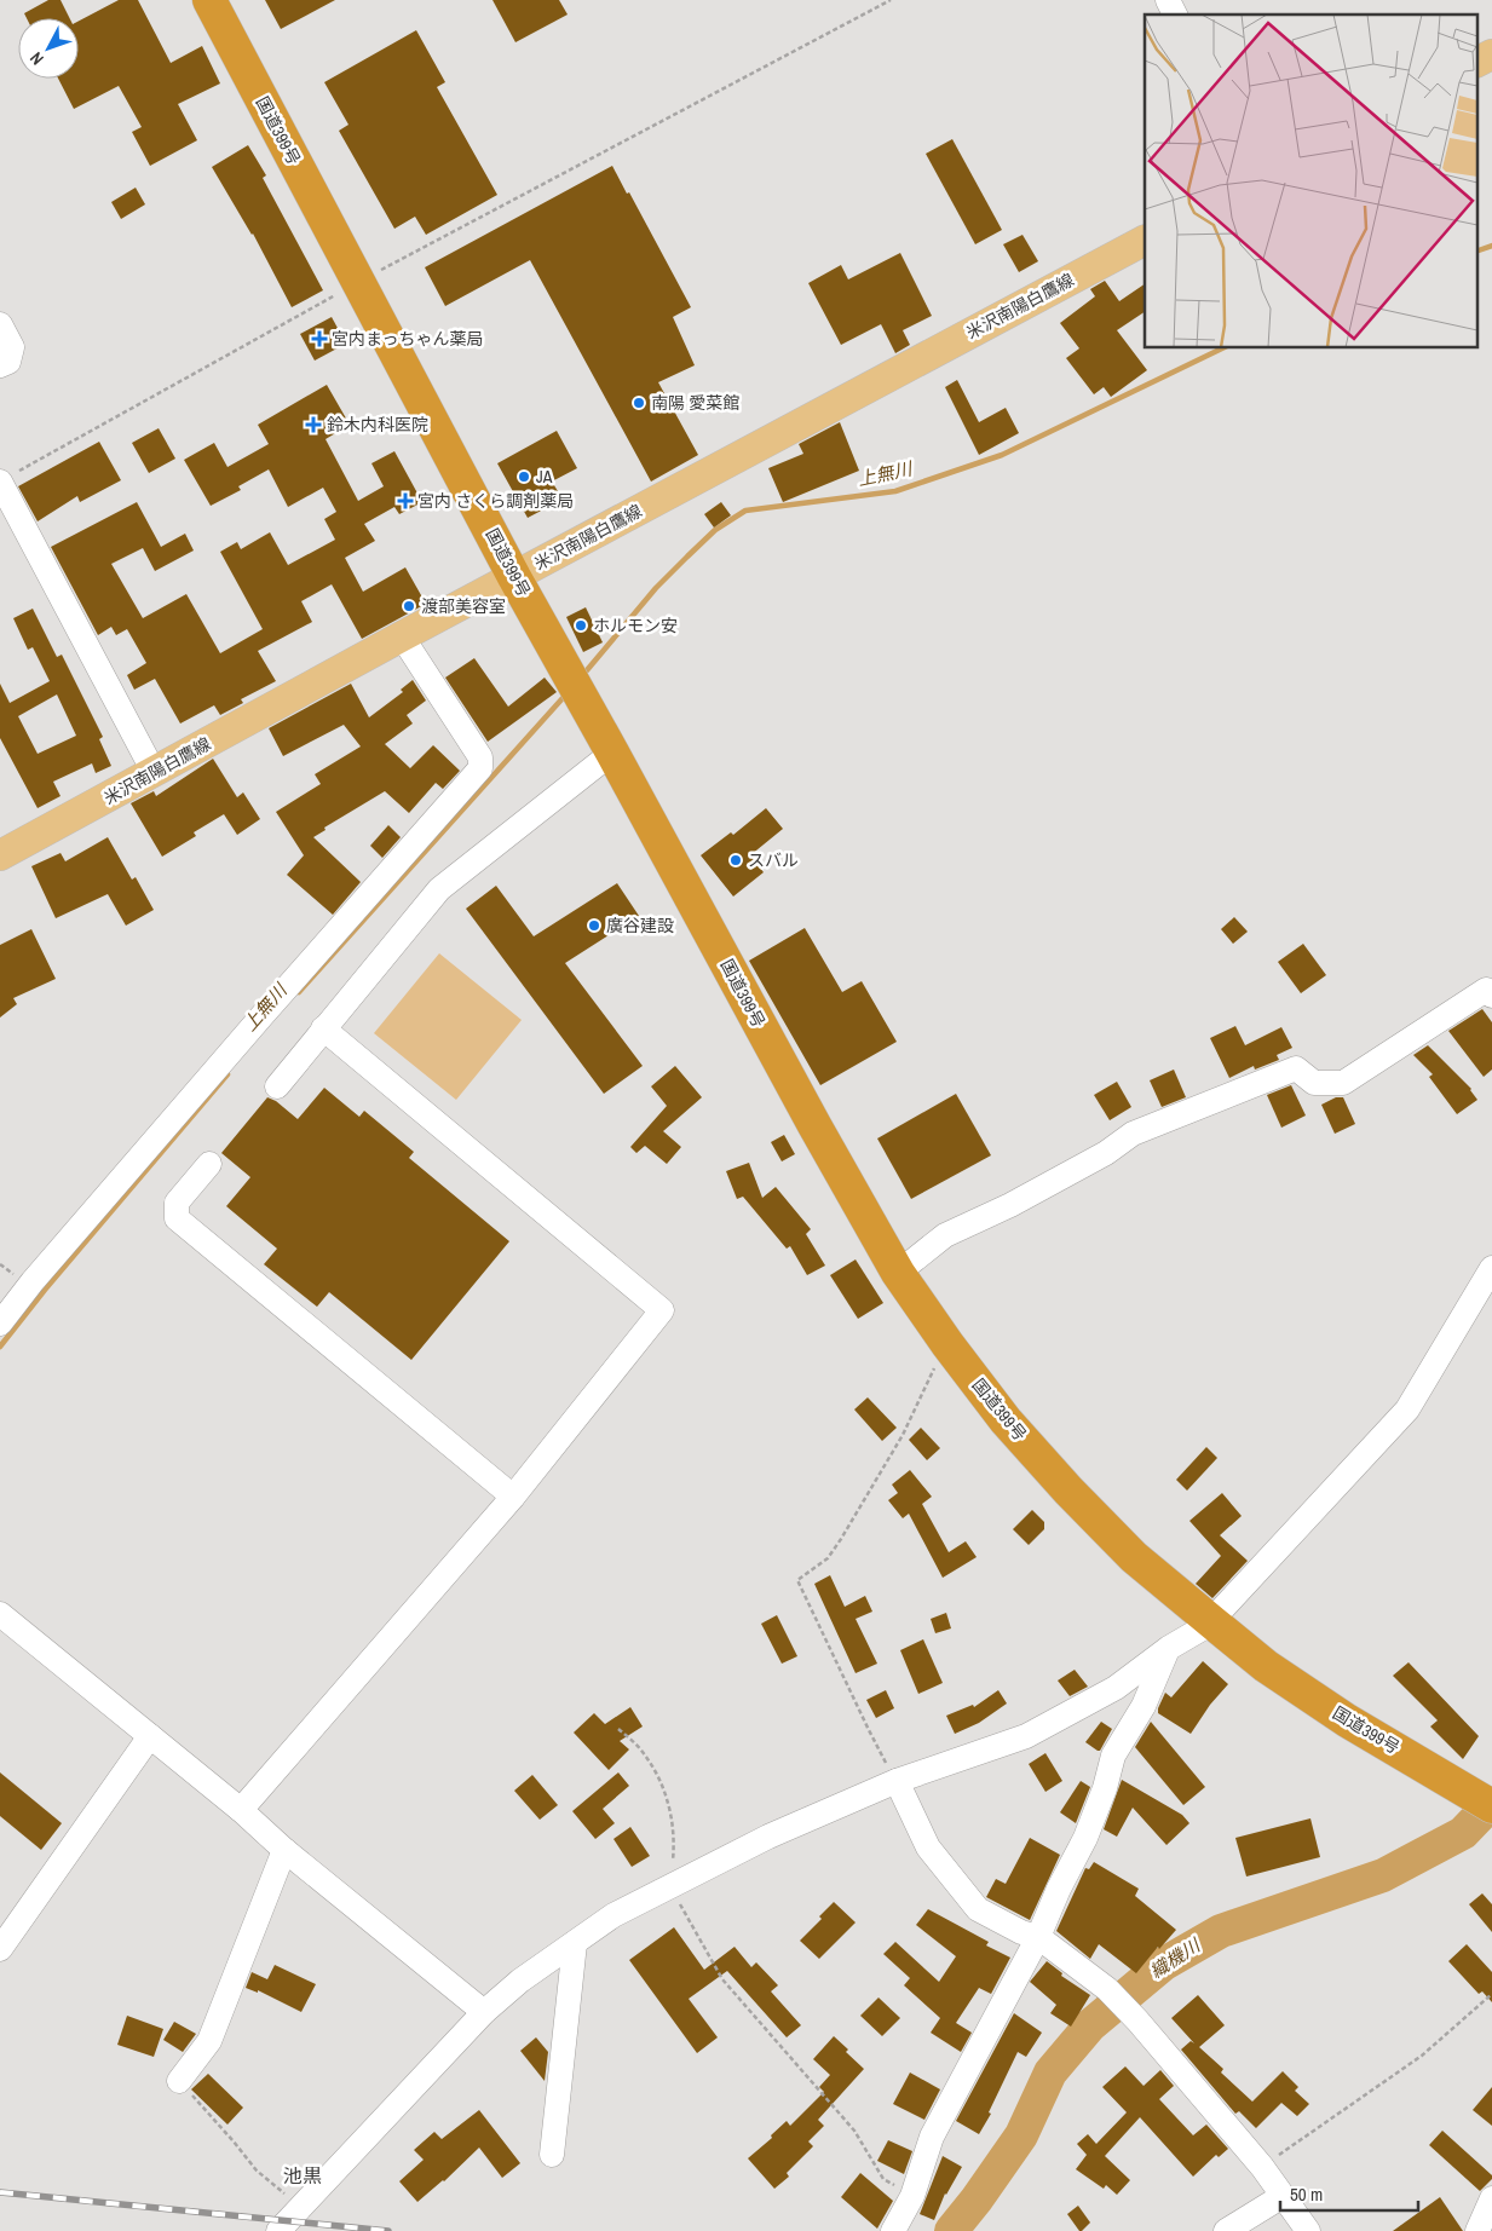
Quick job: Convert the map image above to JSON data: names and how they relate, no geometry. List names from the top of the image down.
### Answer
{
  "streets": {
    "highway": ["国道399号"],
    "main road": ["米沢南陽白鷹線"]
  },
  "crossings": [
    ["国道399号", "米沢南陽白鷹線"]
  ],
  "districts": ["池黒"],
  "water": ["上無川", "織機川"],
  "places": {
    "health": ["宮内まっちゃん薬局", "鈴木内科医院", "宮内 さくら調剤薬局"],
    "other": [
      "南陽 愛菜館",
      "JA",
      "渡部美容室",
      "ホルモン安",
      "スバル",
      "廣谷建設"
    ]
  },
  "scale_bar": "50 m",
  "north": "bottom left"
}
